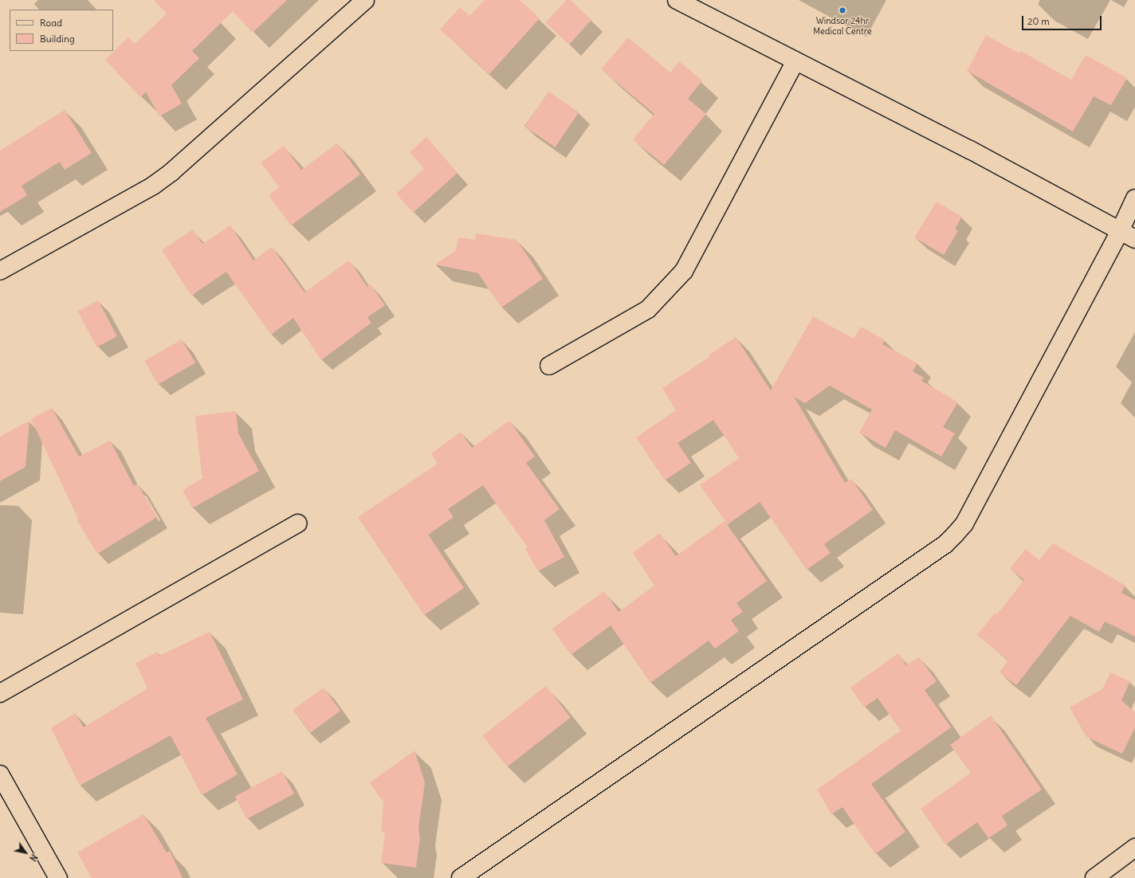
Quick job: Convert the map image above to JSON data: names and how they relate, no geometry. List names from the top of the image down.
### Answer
{
  "places": ["Windsor 24hr Medical Centre"],
  "legend": ["Road", "Building"],
  "scale_bar": "20 m",
  "north": "bottom right"
}
